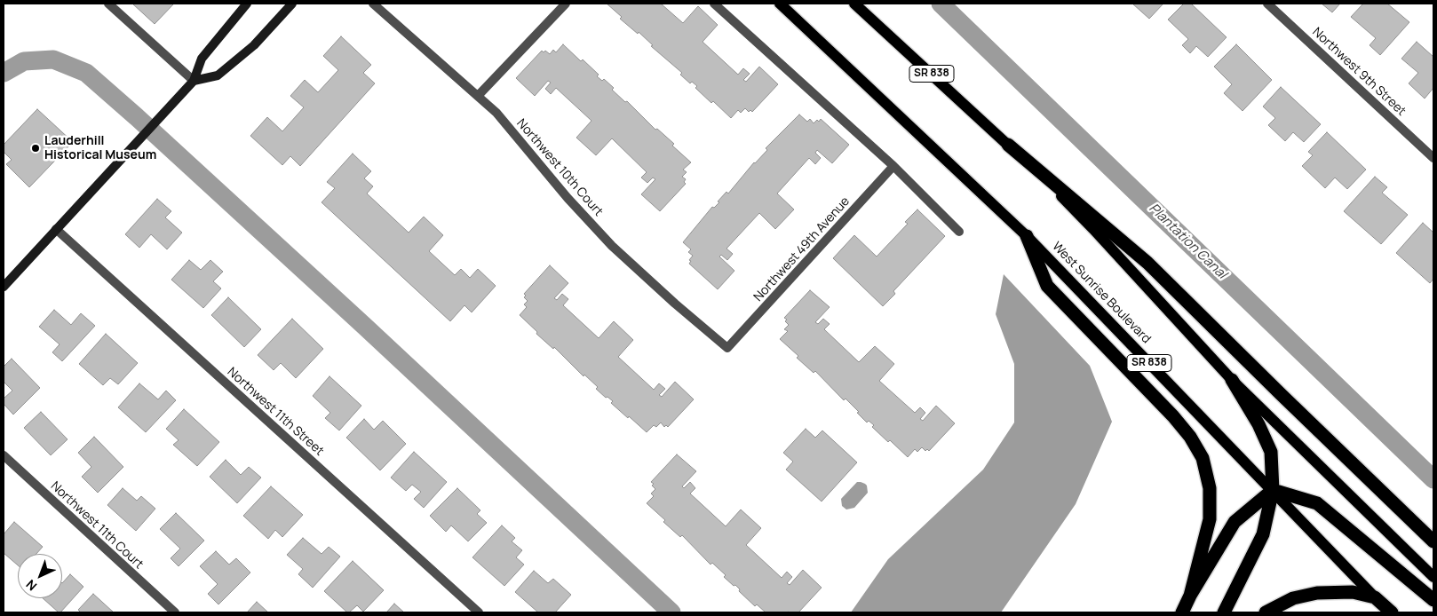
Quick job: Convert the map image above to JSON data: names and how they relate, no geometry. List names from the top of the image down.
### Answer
{
  "streets": {
    "highway": ["SR 838", "West Sunrise Boulevard"],
    "street": [
      "Northwest 9th Street",
      "Northwest 10th Court",
      "Northwest 49th Avenue",
      "Northwest 11th Street",
      "Northwest 11th Court"
    ]
  },
  "crossings": [
    ["Northwest 10th Court", "Northwest 49th Avenue"]
  ],
  "water": ["Plantation Canal"],
  "places": ["Lauderhill Historical Museum"],
  "north": "bottom left"
}
